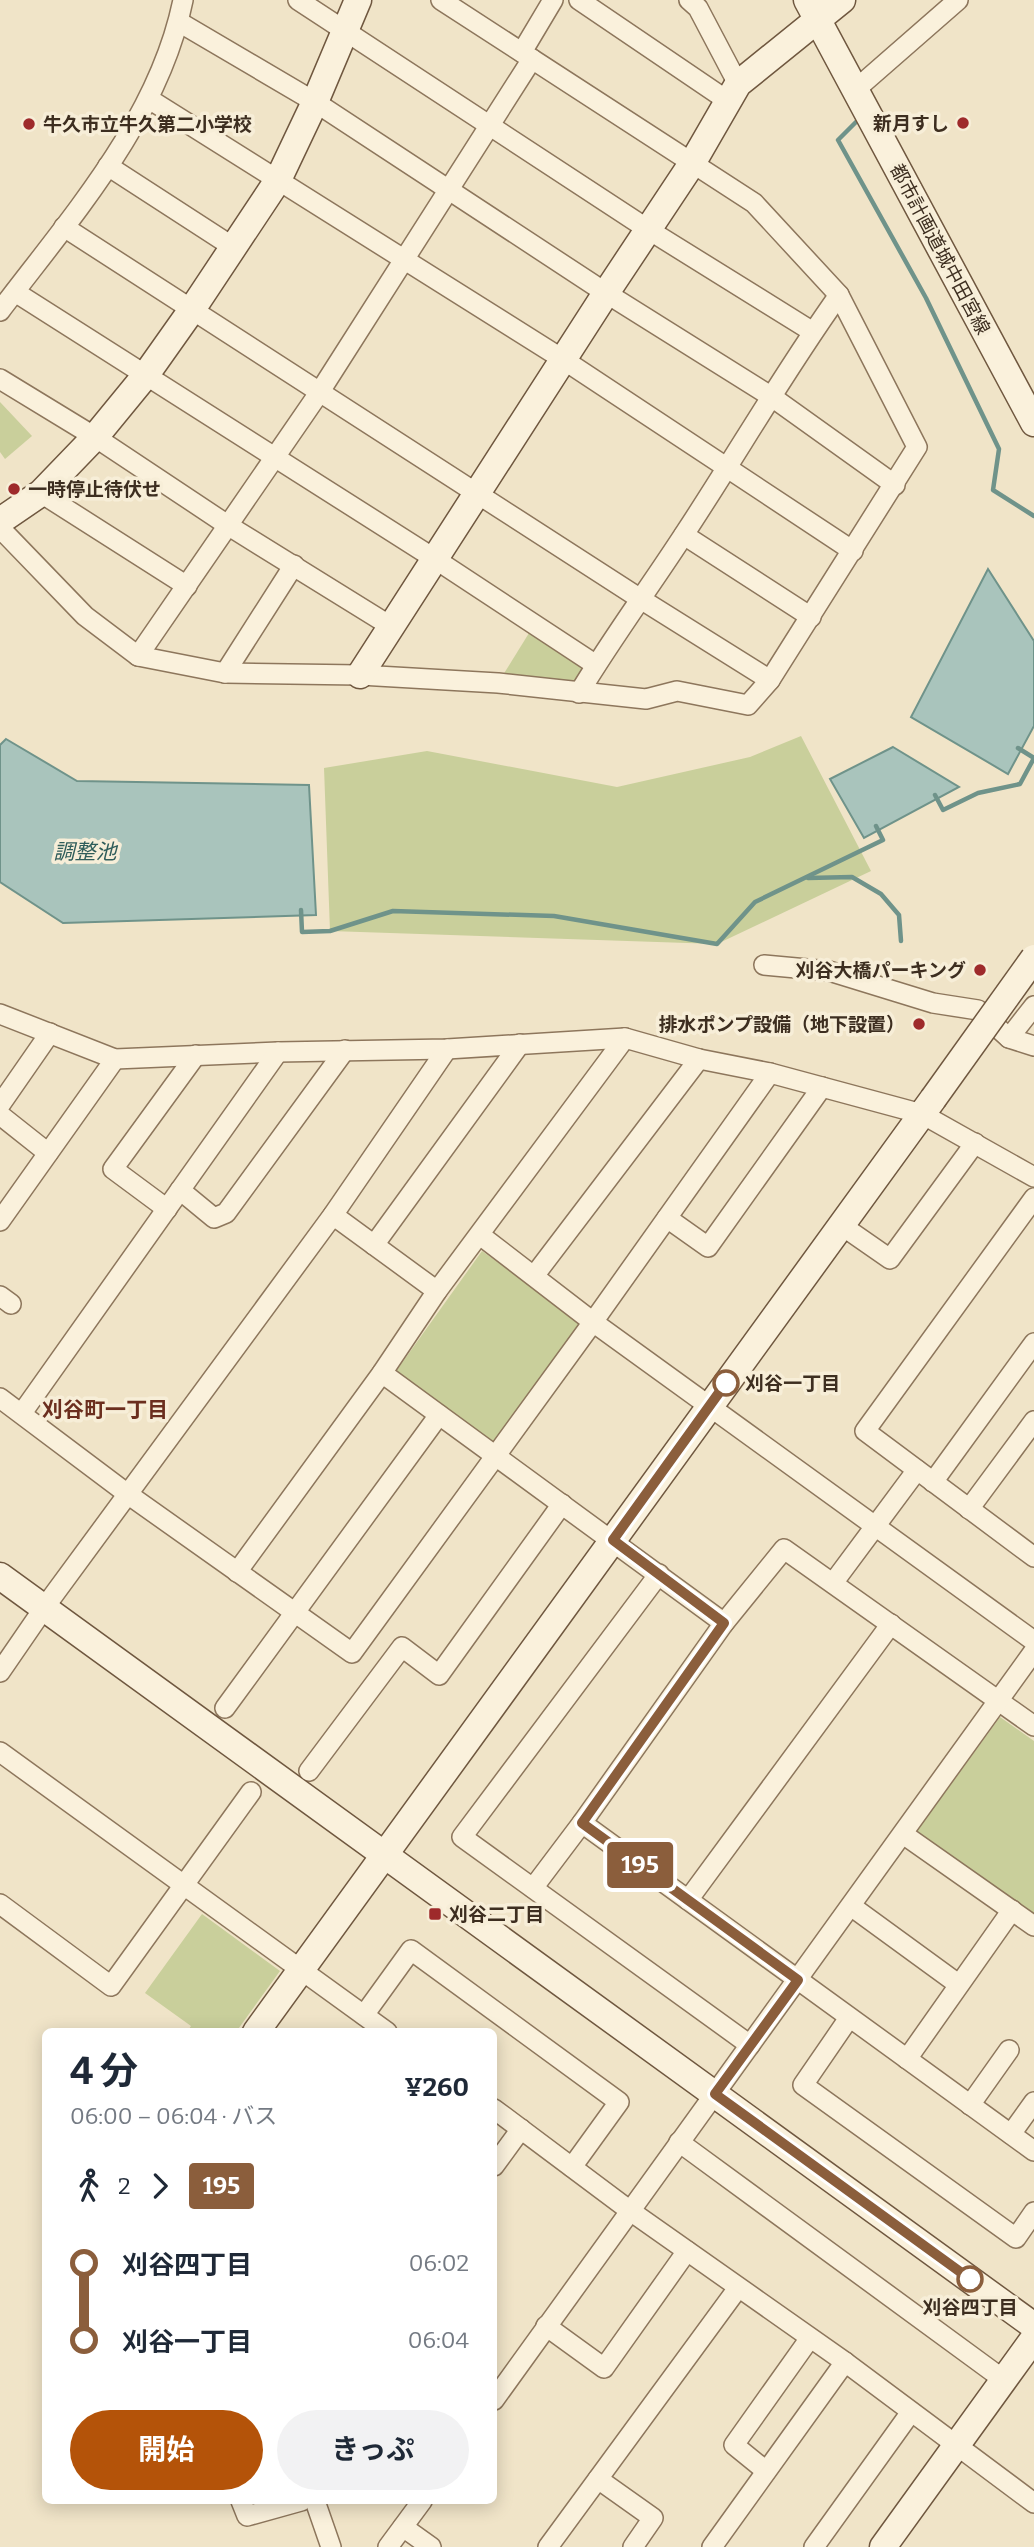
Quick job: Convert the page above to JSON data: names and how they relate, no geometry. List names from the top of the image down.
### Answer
{
  "streets": {
    "street": ["都市計画道城中田宮線"]
  },
  "districts": ["刈谷町一丁目"],
  "water": ["調整池"],
  "places": {
    "other": [
      "新月すし",
      "牛久市立牛久第二小学校",
      "一時停止待伏せ",
      "刈谷大橋パーキング",
      "排水ポンプ設備（地下設置）",
      "刈谷一丁目",
      "刈谷四丁目"
    ],
    "transit": ["刈谷二丁目"]
  },
  "lines": ["bus line 195"],
  "page": {
    "on_map": "195",
    "heading": ["4 分", "06:00 – 06:04 · バス", "¥260"],
    "legs": ["2", "195"],
    "list": [
      {
        "name": "刈谷四丁目",
        "value": "06:02"
      },
      {
        "name": "刈谷一丁目",
        "value": "06:04"
      }
    ],
    "buttons": ["開始", "きっぷ"]
  }
}
